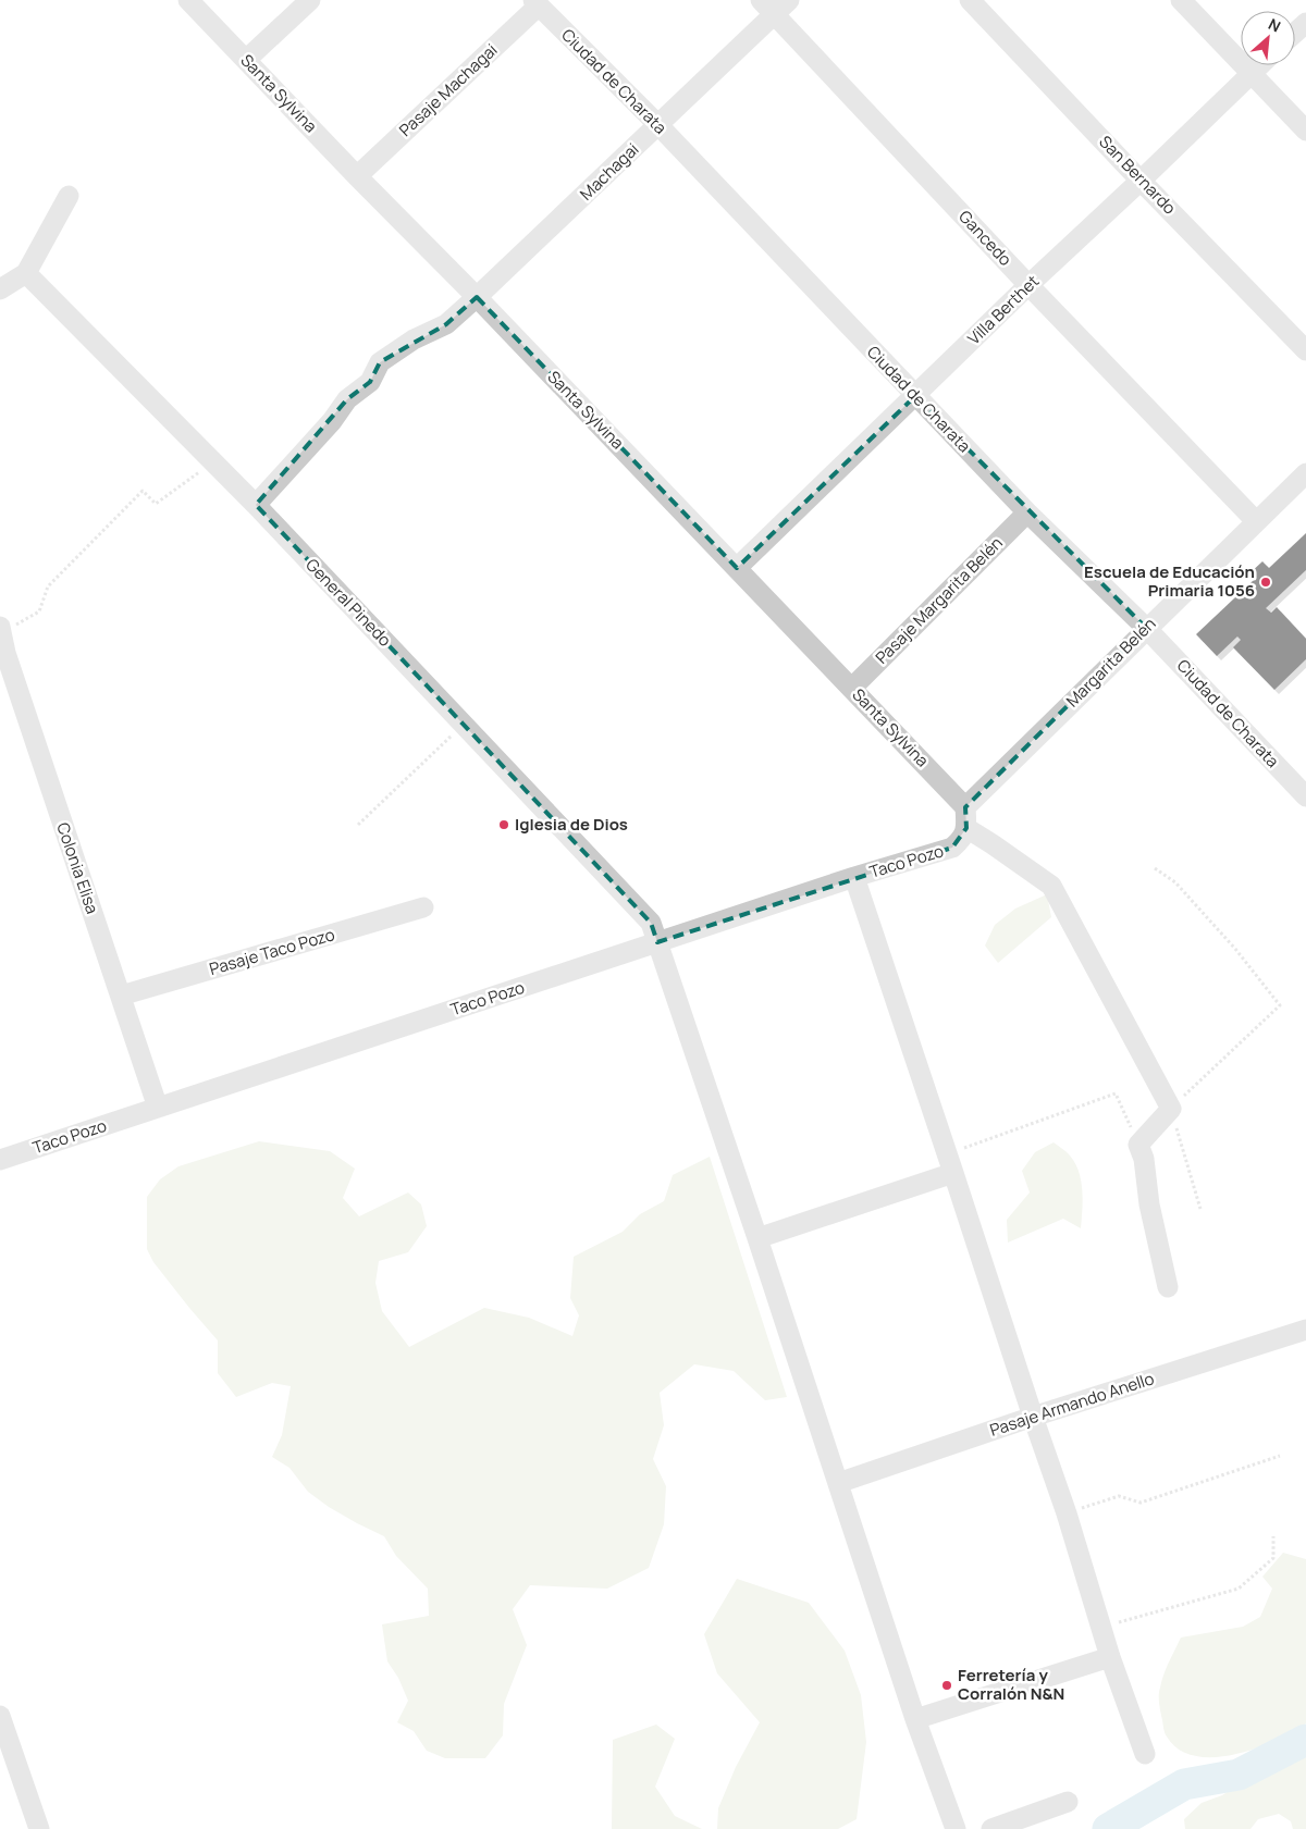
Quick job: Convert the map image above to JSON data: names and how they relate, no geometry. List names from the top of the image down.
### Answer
{
  "streets": {
    "street": [
      "Ciudad de Charata",
      "Pasaje Machagai",
      "Santa Sylvina",
      "Machagai",
      "San Bernardo",
      "Gancedo",
      "Villa Berthet",
      "Pasaje Margarita Belén",
      "General Pinedo",
      "Margarita Belén",
      "Taco Pozo",
      "Colonia Elisa",
      "Pasaje Taco Pozo",
      "Pasaje Armando Anello"
    ]
  },
  "crossings": [
    ["Ciudad de Charata", "Pasaje Machagai"],
    ["Ciudad de Charata", "Machagai"],
    ["Ciudad de Charata", "Villa Berthet"],
    ["Ciudad de Charata", "Pasaje Margarita Belén"],
    ["Ciudad de Charata", "Margarita Belén"],
    ["Pasaje Machagai", "Santa Sylvina"],
    ["Santa Sylvina", "Machagai"],
    ["Santa Sylvina", "Villa Berthet"],
    ["Santa Sylvina", "Pasaje Margarita Belén"],
    ["Santa Sylvina", "Margarita Belén"],
    ["Machagai", "Gancedo"],
    ["Machagai", "General Pinedo"],
    ["San Bernardo", "Villa Berthet"],
    ["Gancedo", "Villa Berthet"],
    ["Gancedo", "Margarita Belén"],
    ["General Pinedo", "Taco Pozo"],
    ["General Pinedo", "Pasaje Armando Anello"],
    ["Taco Pozo", "Colonia Elisa"],
    ["Colonia Elisa", "Pasaje Taco Pozo"]
  ],
  "places": ["Escuela de Educación Primaria 1056", "Iglesia de Dios", "Ferretería y Corralón N&N"],
  "north": "top right"
}
